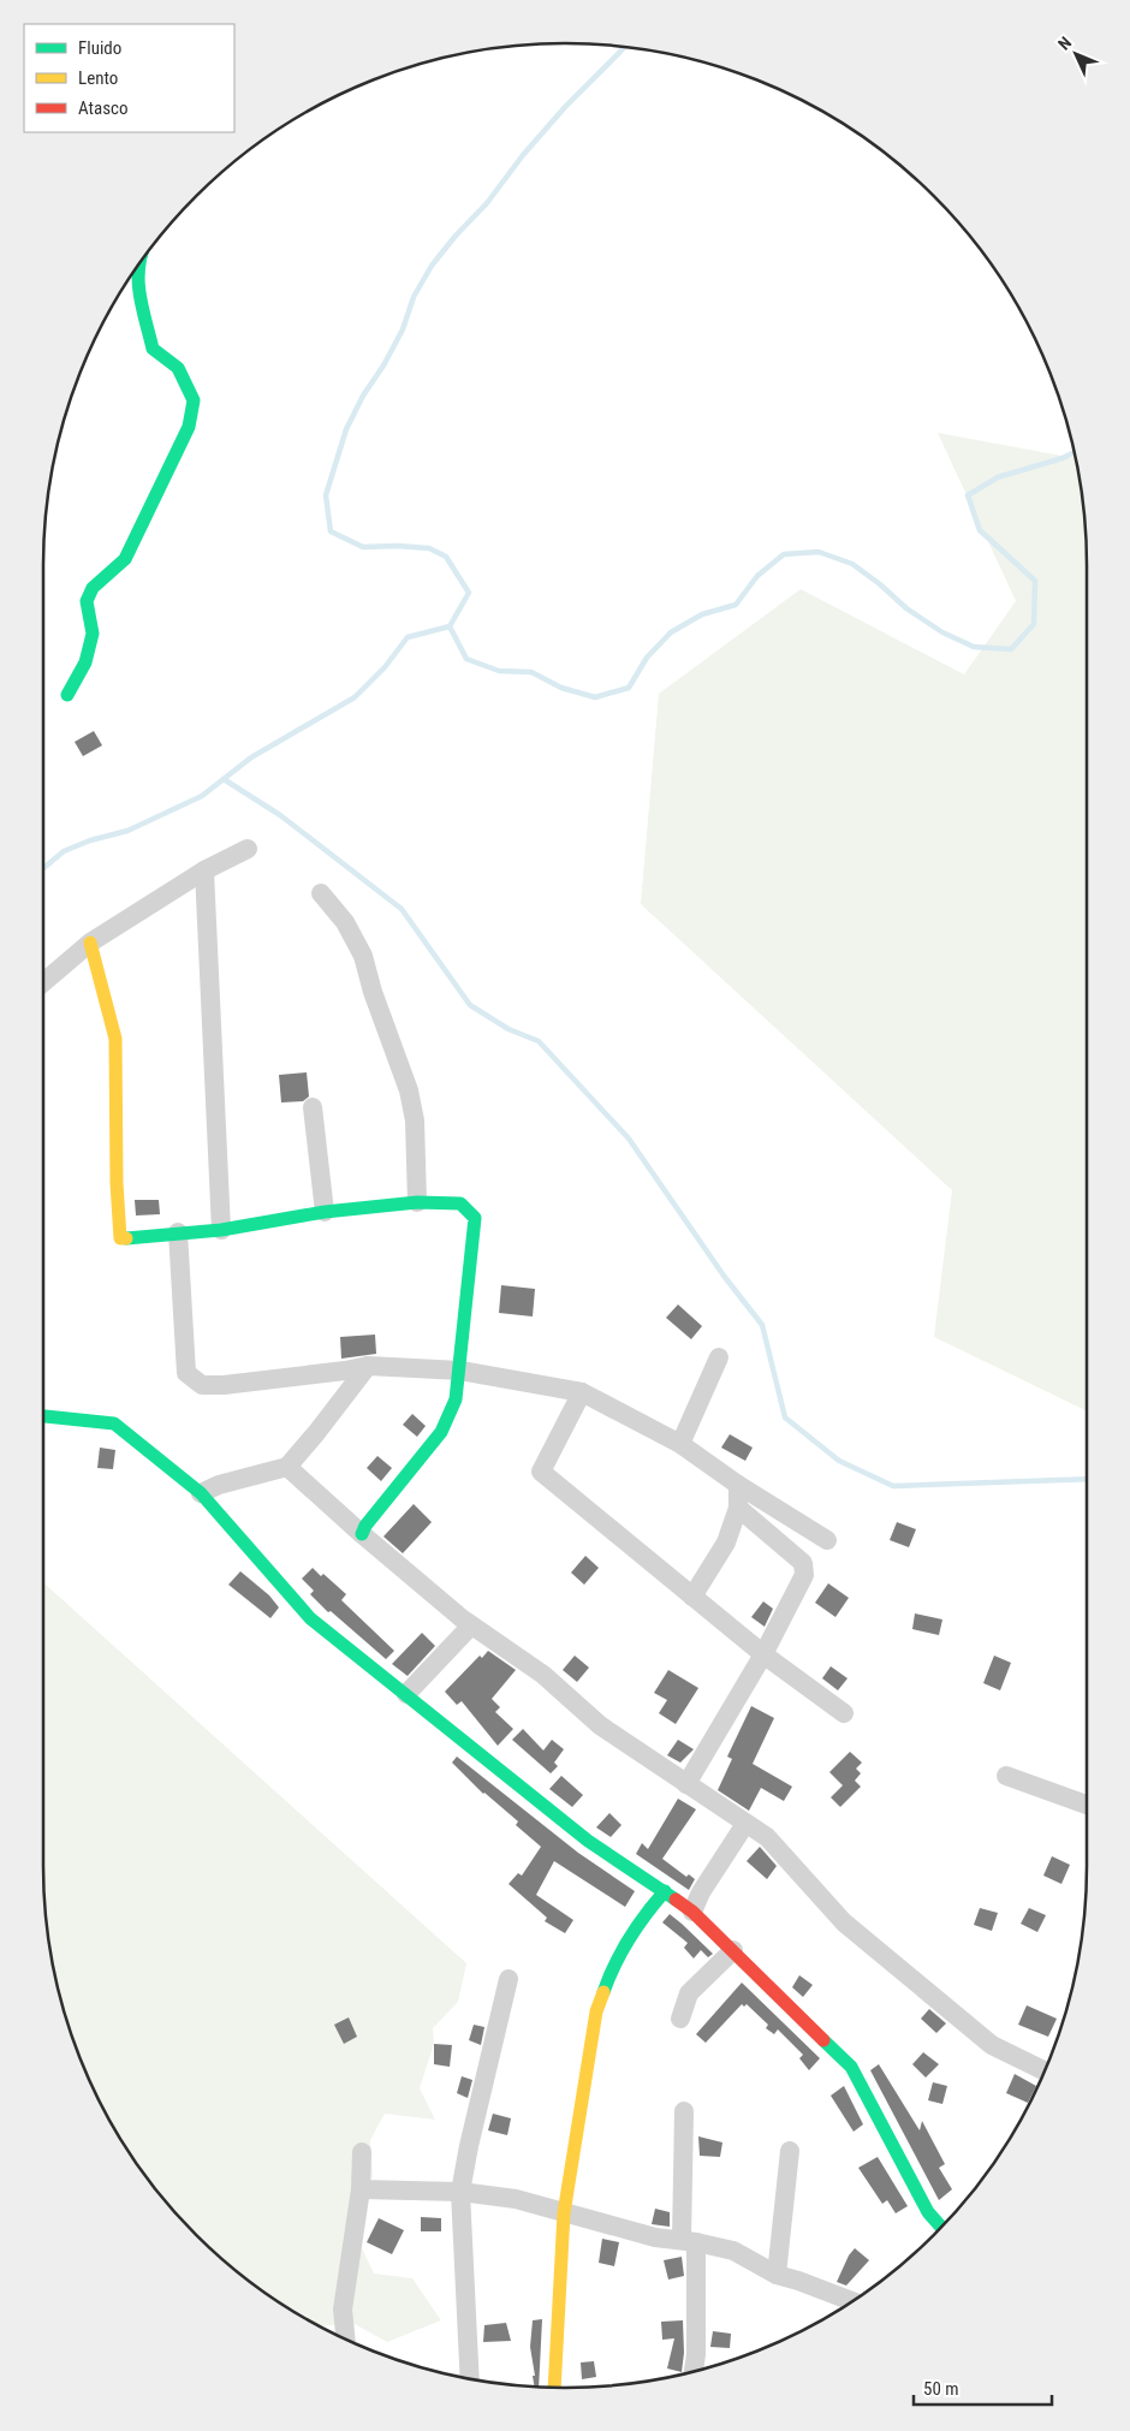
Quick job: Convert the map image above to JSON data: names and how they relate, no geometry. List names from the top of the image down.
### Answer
{
  "legend": ["Fluido", "Lento", "Atasco"],
  "scale_bar": "50 m",
  "north": "top left"
}
